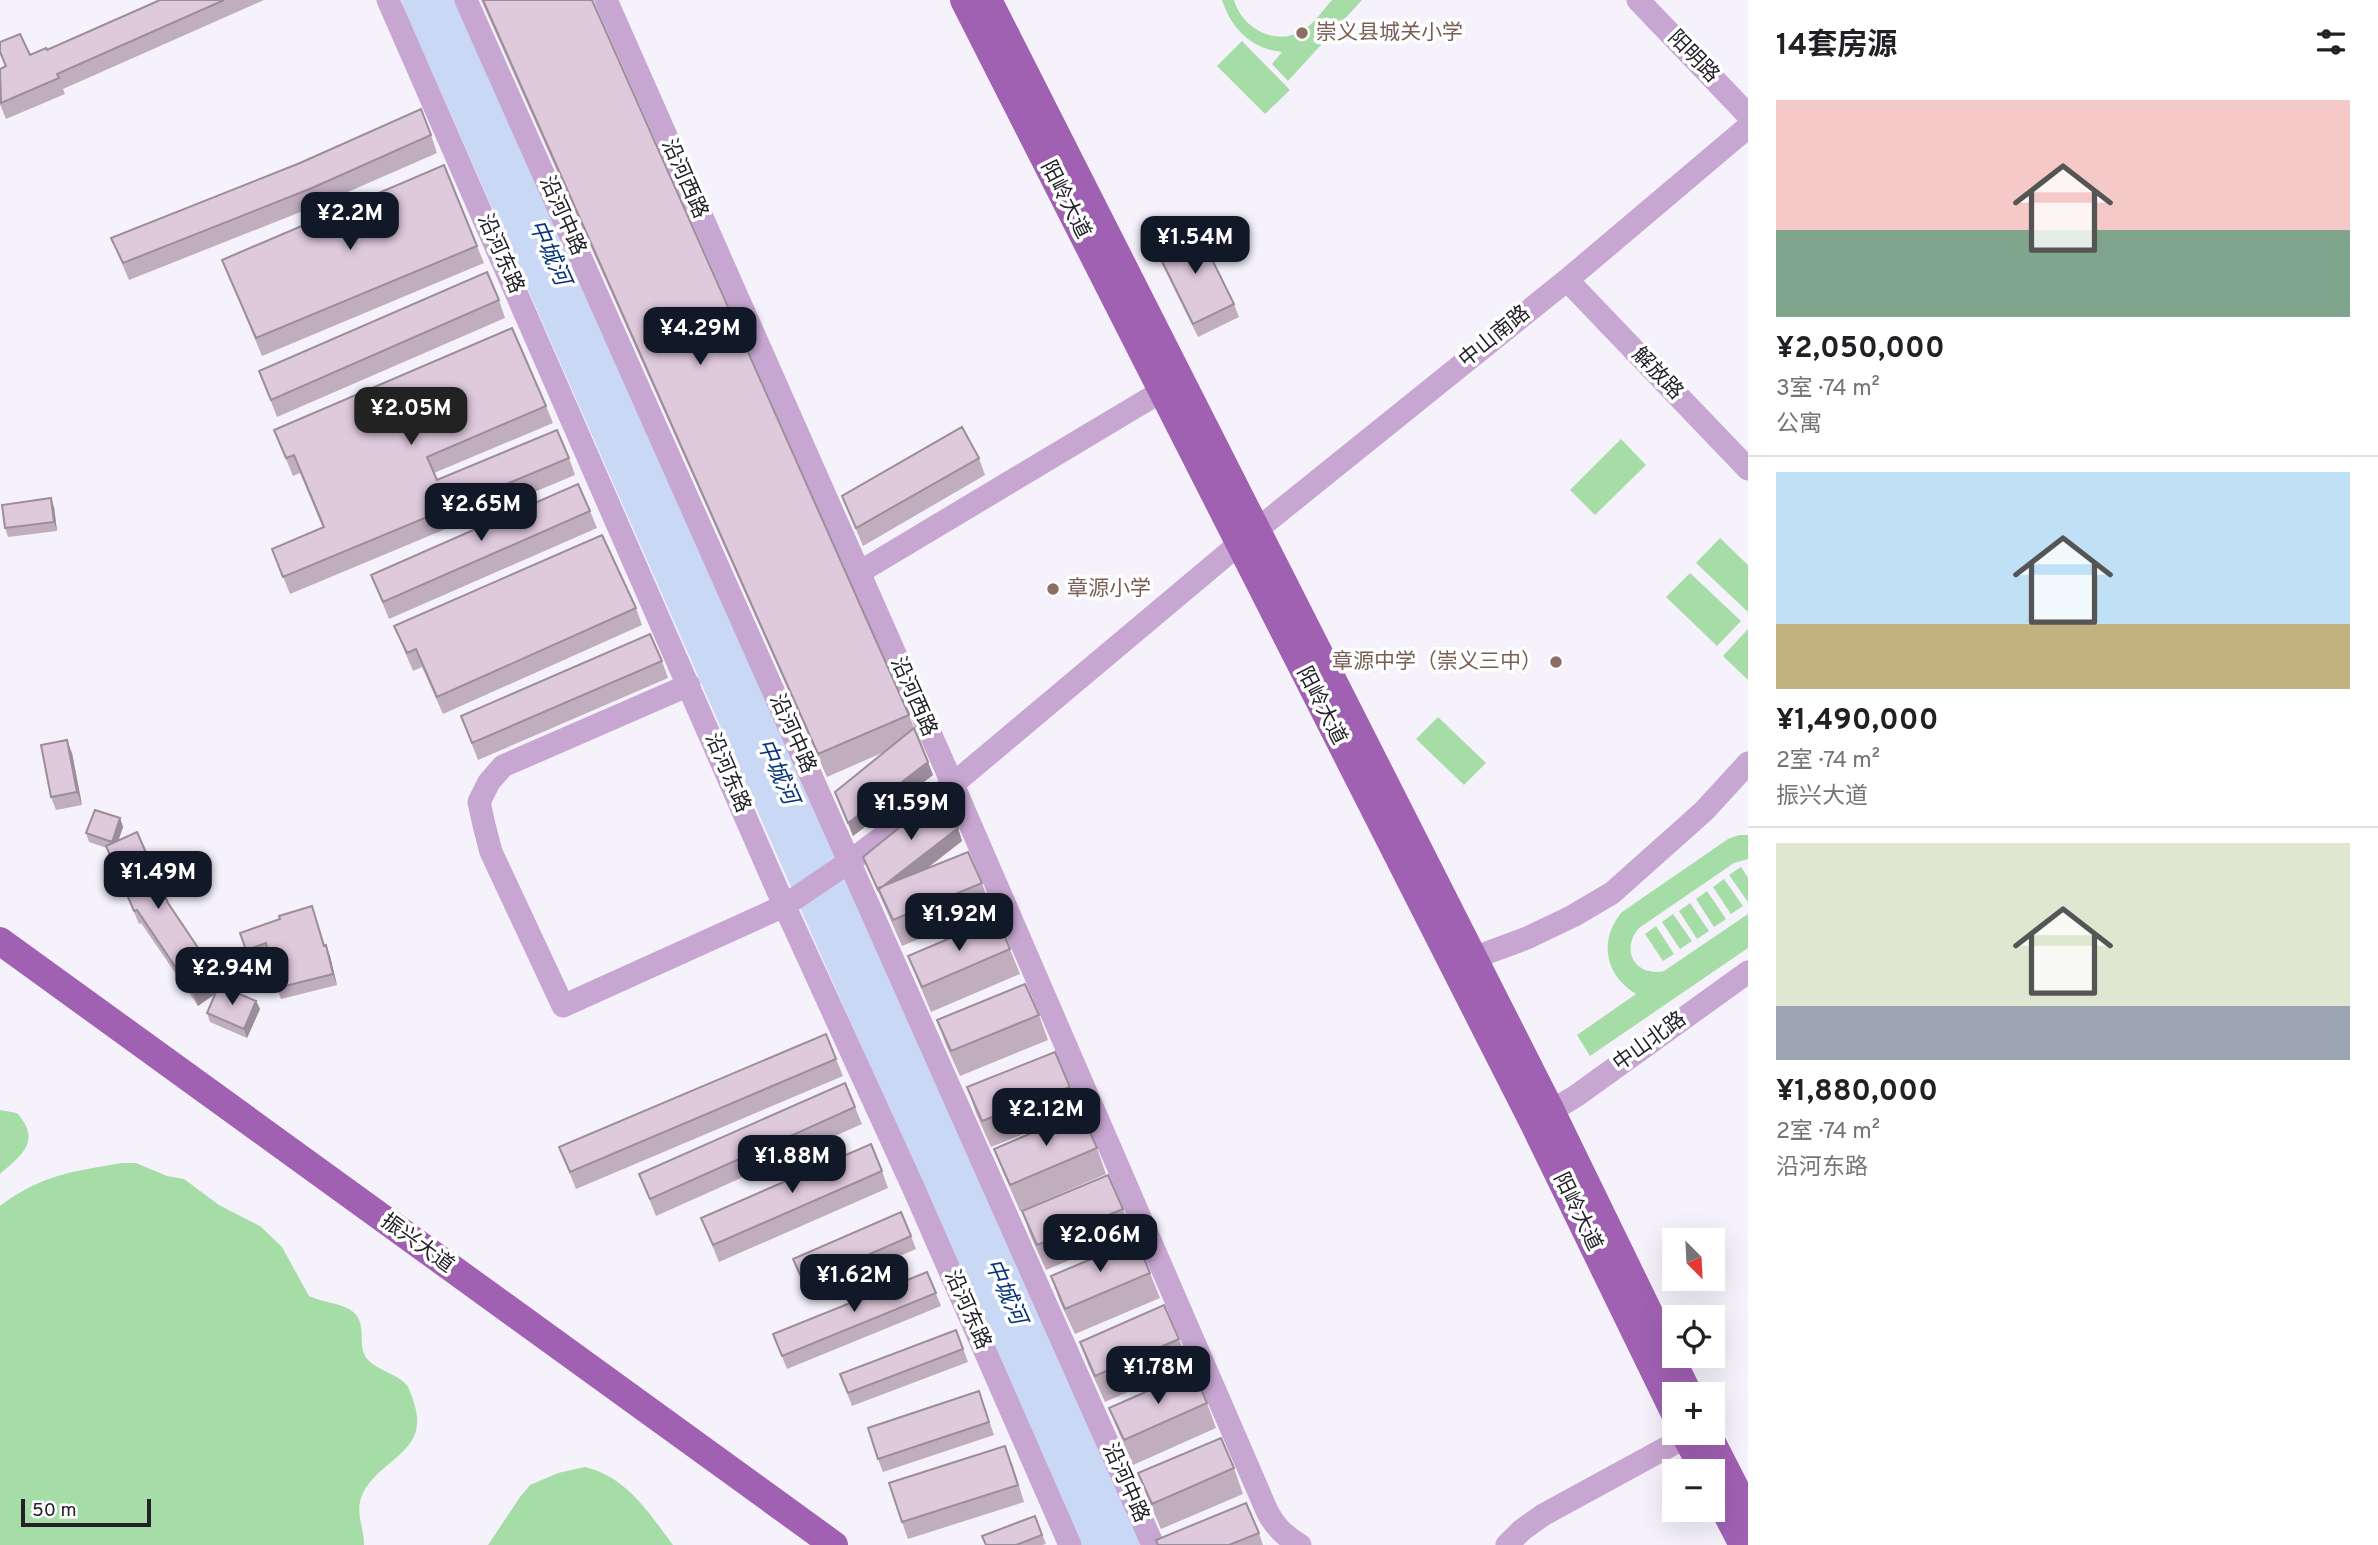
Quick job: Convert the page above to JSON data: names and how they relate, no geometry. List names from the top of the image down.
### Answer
{
  "streets": {
    "main road": ["阳岭大道", "振兴大道"],
    "street": [
      "阳明路",
      "沿河西路",
      "沿河中路",
      "沿河东路",
      "中山南路",
      "解放路",
      "中山北路"
    ]
  },
  "crossings": [
    ["沿河西路", "中山南路"],
    ["阳岭大道", "中山南路"],
    ["阳岭大道", "中山北路"],
    ["沿河中路", "中山南路"],
    ["沿河东路", "中山南路"],
    ["中山南路", "解放路"]
  ],
  "water": ["中城河"],
  "places": ["崇义县城关小学", "章源小学", "章源中学（崇义三中）"],
  "scale_bar": "50 m",
  "north": "bottom right",
  "page": {
    "heading": "14套房源",
    "list": [
      {
        "name": "¥2,050,000",
        "note": "3室 · 74 m² · 公寓"
      },
      {
        "name": "¥1,490,000",
        "note": "2室 · 74 m² · 振兴大道"
      },
      {
        "name": "¥1,880,000",
        "note": "2室 · 74 m² · 沿河东路"
      }
    ],
    "price": [
      "¥2.2M",
      "¥1.54M",
      "¥4.29M",
      "¥2.05M",
      "¥2.65M",
      "¥1.59M",
      "¥1.49M",
      "¥1.92M",
      "¥2.94M",
      "¥2.12M",
      "¥1.88M",
      "¥2.06M",
      "¥1.62M",
      "¥1.78M"
    ],
    "map_buttons": ["+", "−"],
    "scale": "50 m"
  }
}
